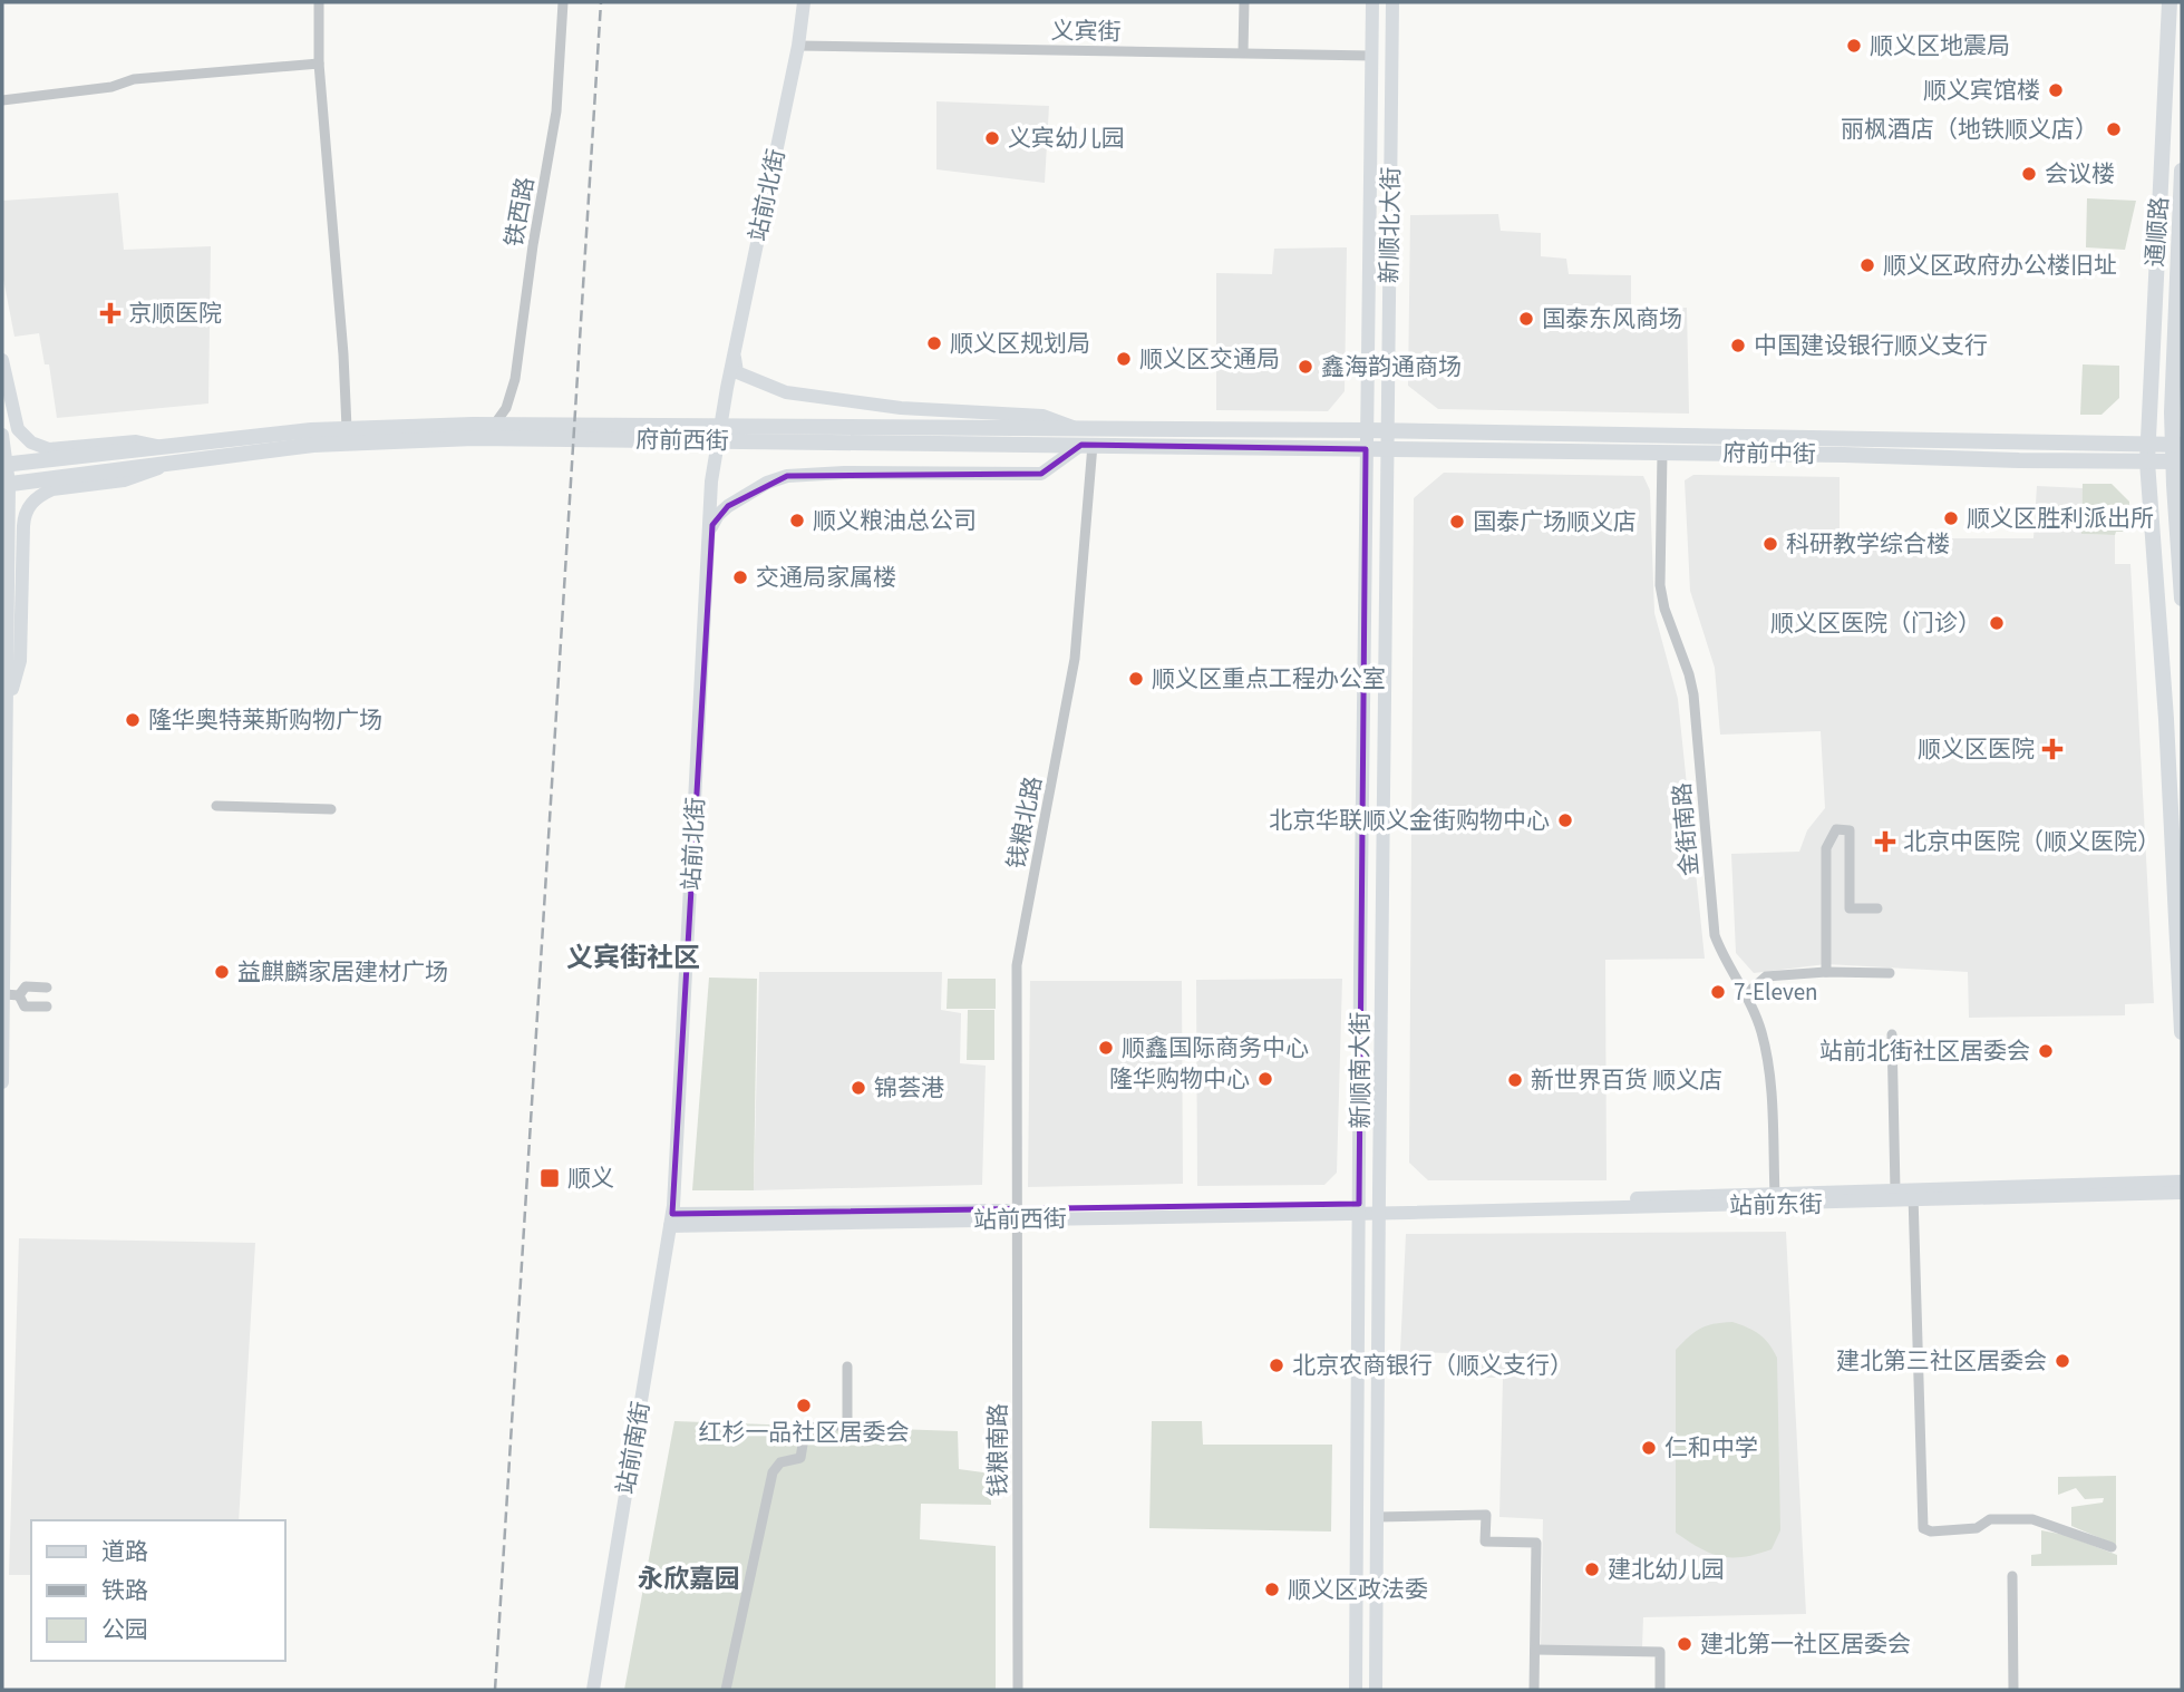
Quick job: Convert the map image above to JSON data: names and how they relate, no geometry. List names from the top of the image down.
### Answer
{
  "streets": {
    "main road": [
      "站前北街",
      "新顺北大街",
      "通顺路",
      "府前西街",
      "府前中街",
      "新顺南大街",
      "站前东街",
      "站前西街",
      "站前南街"
    ],
    "street": [
      "义宾街",
      "铁西路",
      "钱粮北路",
      "金街南路",
      "钱粮南路"
    ]
  },
  "crossings": [
    ["义宾街", "站前北街"],
    ["义宾街", "新顺北大街"],
    ["站前北街", "站前西街"],
    ["站前北街", "站前南街"],
    ["铁西路", "府前西街"],
    ["新顺北大街", "府前西街"],
    ["新顺北大街", "府前中街"],
    ["新顺北大街", "新顺南大街"],
    ["通顺路", "府前中街"],
    ["府前西街", "府前中街"],
    ["府前西街", "钱粮北路"],
    ["府前西街", "新顺南大街"],
    ["府前中街", "金街南路"],
    ["府前中街", "新顺南大街"],
    ["钱粮北路", "站前西街"],
    ["钱粮北路", "钱粮南路"],
    ["金街南路", "站前东街"],
    ["新顺南大街", "站前东街"],
    ["新顺南大街", "站前西街"],
    ["站前东街", "站前西街"],
    ["站前西街", "站前南街"],
    ["站前西街", "钱粮南路"]
  ],
  "districts": ["义宾街社区", "永欣嘉园"],
  "places": {
    "other": [
      "顺义区地震局",
      "顺义宾馆楼",
      "丽枫酒店（地铁顺义店）",
      "义宾幼儿园",
      "会议楼",
      "顺义区政府办公楼旧址",
      "国泰东风商场",
      "顺义区规划局",
      "中国建设银行顺义支行",
      "顺义区交通局",
      "鑫海韵通商场",
      "顺义区胜利派出所",
      "顺义粮油总公司",
      "国泰广场顺义店",
      "科研教学综合楼",
      "交通局家属楼",
      "顺义区医院（门诊）",
      "顺义区重点工程办公室",
      "隆华奥特莱斯购物广场",
      "北京华联顺义金街购物中心",
      "益麒麟家居建材广场",
      "7-Eleven",
      "顺鑫国际商务中心",
      "站前北街社区居委会",
      "隆华购物中心",
      "新世界百货 顺义店",
      "锦荟港",
      "建北第三社区居委会",
      "北京农商银行（顺义支行）",
      "红杉一品社区居委会",
      "仁和中学",
      "建北幼儿园",
      "顺义区政法委",
      "建北第一社区居委会"
    ],
    "health": ["京顺医院", "顺义区医院", "北京中医院（顺义医院）"],
    "transit": ["顺义"]
  },
  "legend": ["道路", "铁路", "公园"]
}
